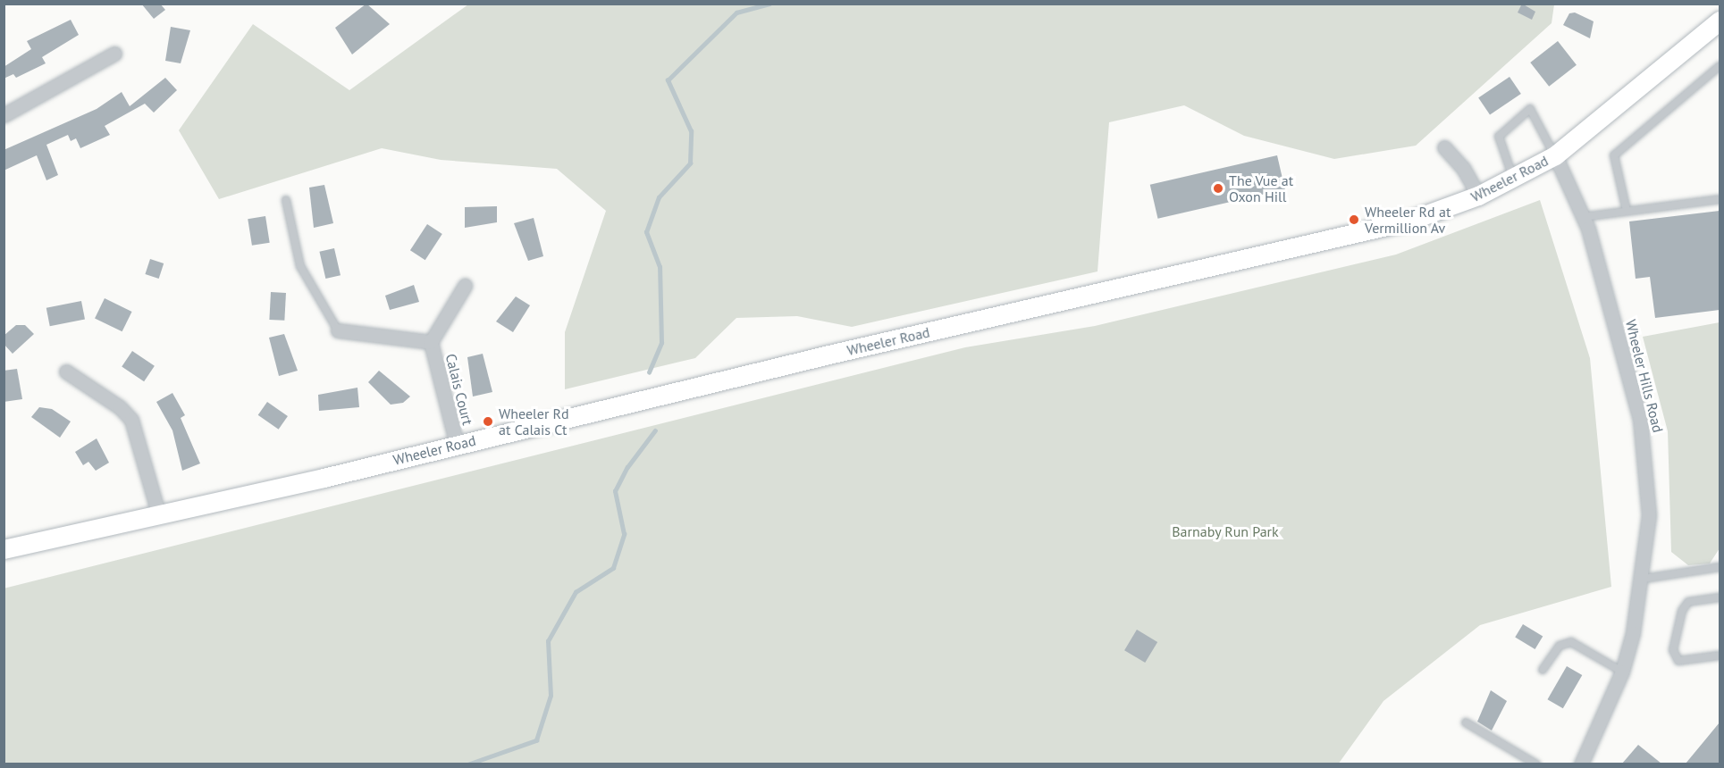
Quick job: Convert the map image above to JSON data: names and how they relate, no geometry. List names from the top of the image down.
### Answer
{
  "streets": {
    "main road": ["Wheeler Road"],
    "street": ["Wheeler Hills Road", "Calais Court"]
  },
  "crossings": [
    ["Wheeler Road", "Wheeler Hills Road"],
    ["Wheeler Road", "Calais Court"]
  ],
  "parks": ["Barnaby Run Park"],
  "places": ["The Vue at Oxon Hill", "Wheeler Rd at Vermillion Av", "Wheeler Rd at Calais Ct"]
}
